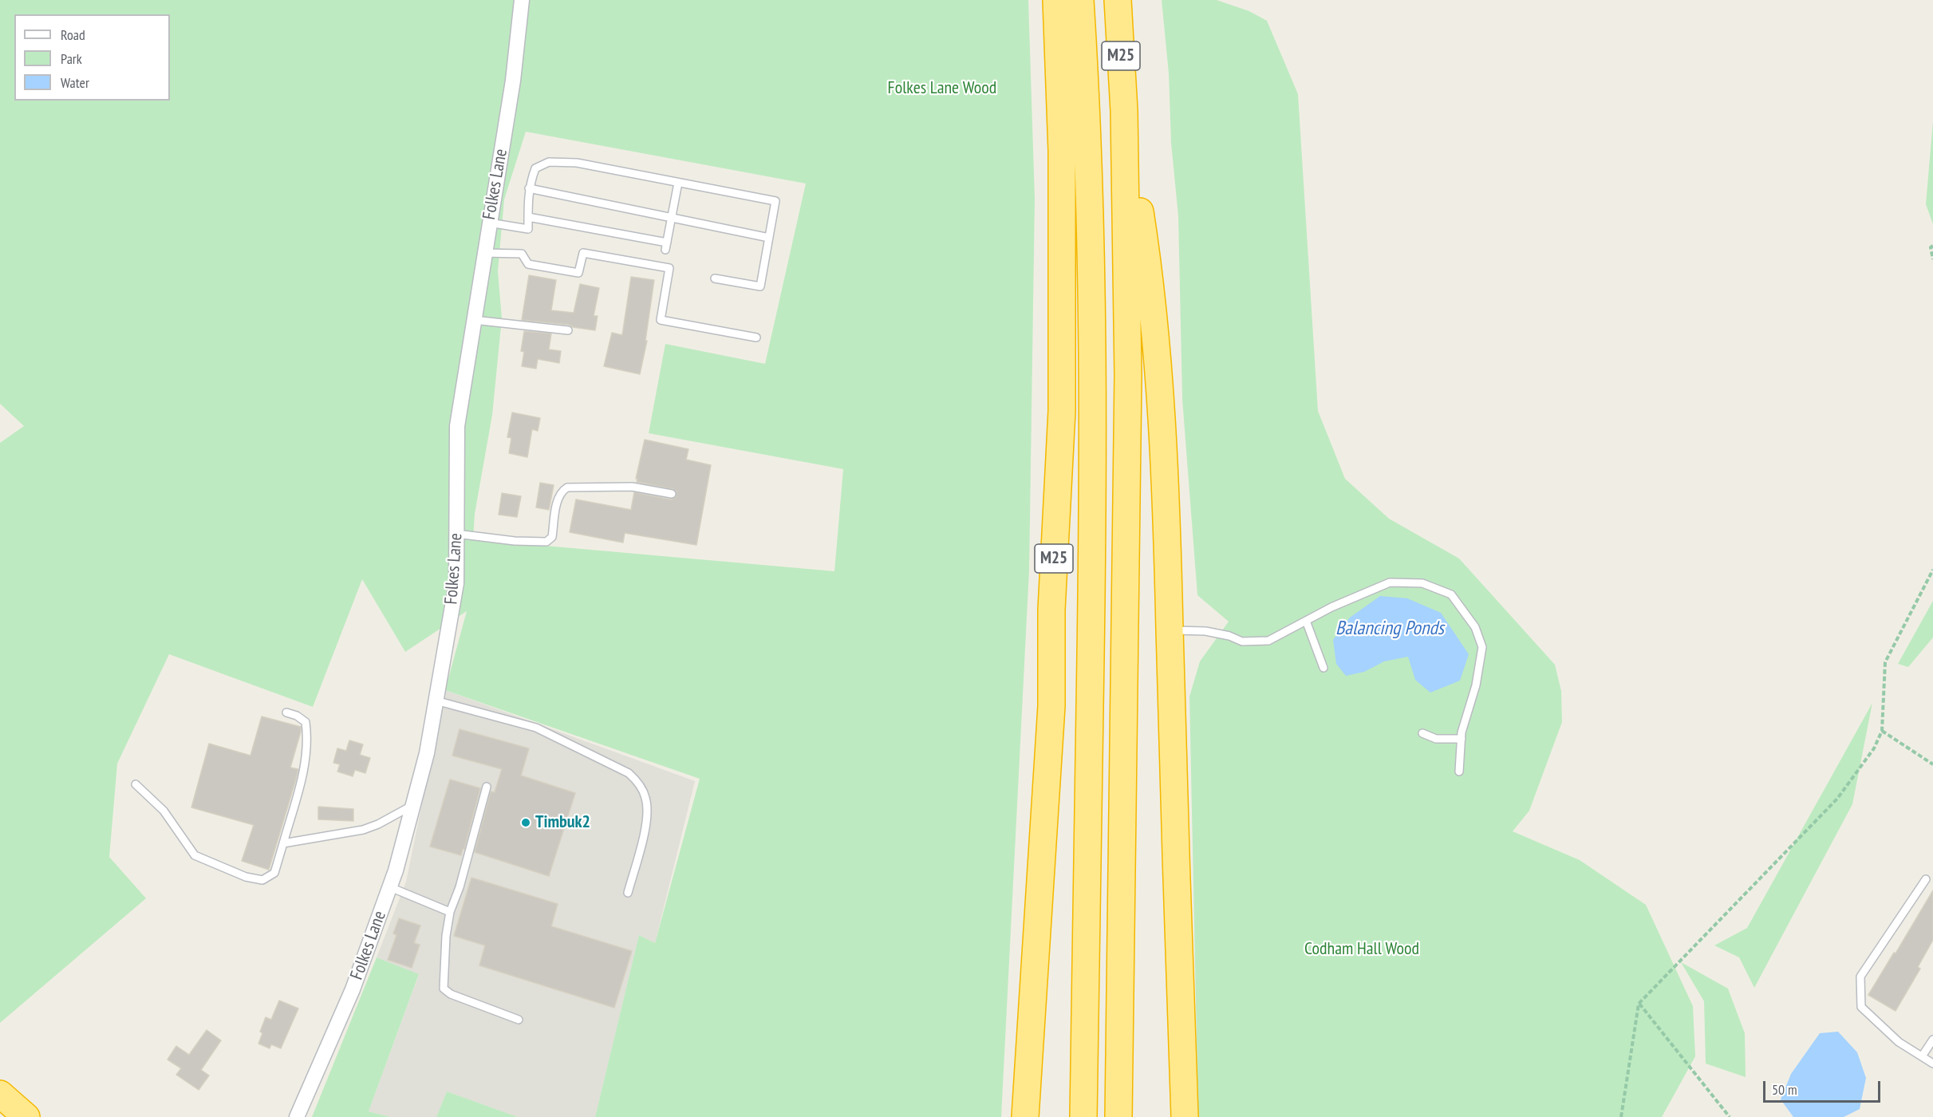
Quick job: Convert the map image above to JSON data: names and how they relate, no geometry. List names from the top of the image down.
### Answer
{
  "streets": {
    "highway": ["M25"],
    "street": ["Folkes Lane"]
  },
  "water": ["Balancing Ponds"],
  "parks": ["Folkes Lane Wood", "Codham Hall Wood"],
  "places": ["Timbuk2"],
  "legend": ["Road", "Park", "Water"],
  "scale_bar": "50 m"
}
